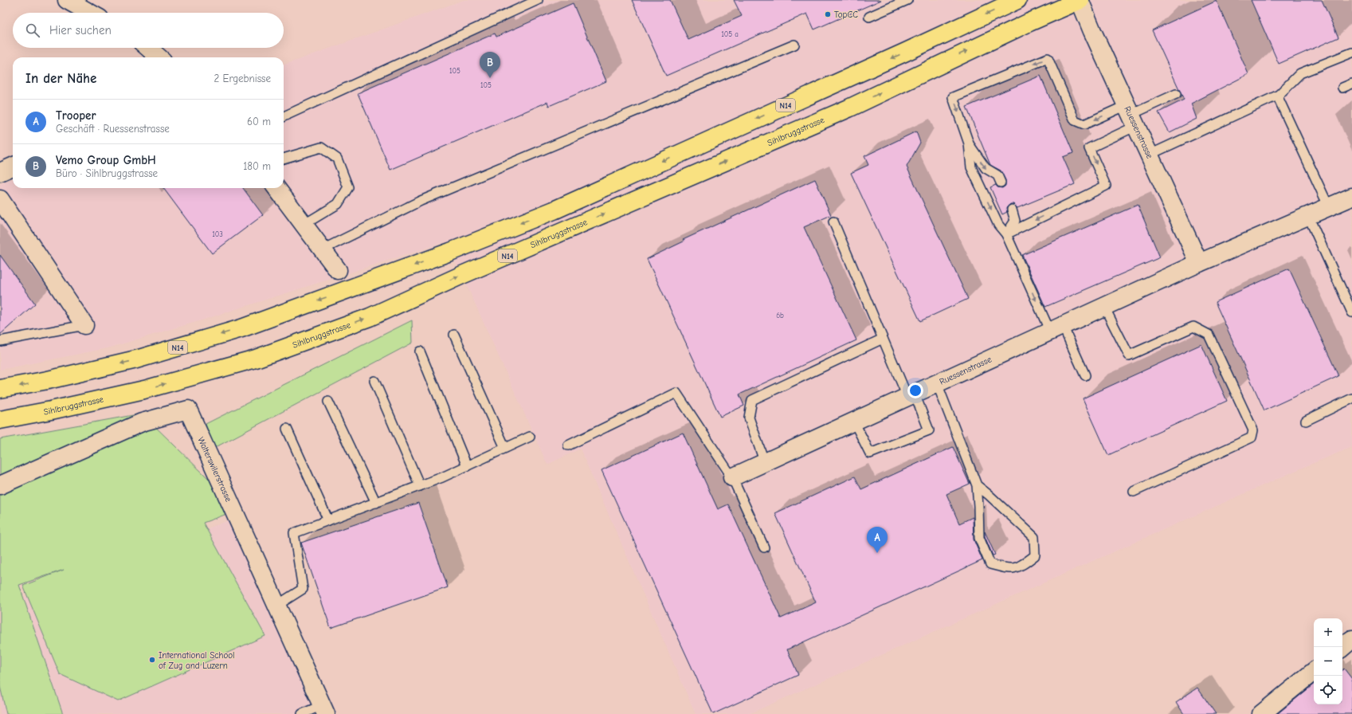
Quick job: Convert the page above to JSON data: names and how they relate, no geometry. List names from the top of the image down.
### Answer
{
  "streets": {
    "main road": ["N14", "Sihlbruggstrasse"],
    "street": ["Ruessenstrasse", "Walterswilerstrasse"]
  },
  "crossings": [
    ["Sihlbruggstrasse", "Ruessenstrasse"]
  ],
  "places": ["TopCC", "International School of Zug and Luzern"],
  "house_numbers": [
    "105 a",
    "105",
    "105",
    "103",
    "6b"
  ],
  "page": {
    "search": "Hier suchen",
    "pins": ["B", "A"],
    "heading": ["In der Nähe", "2 Ergebnisse"],
    "list": [
      {
        "mark": "A",
        "name": "Trooper",
        "note": "Geschäft · Ruessenstrasse",
        "value": "60 m"
      },
      {
        "mark": "B",
        "name": "Vemo Group GmbH",
        "note": "Büro · Sihlbruggstrasse",
        "value": "180 m"
      }
    ],
    "map_buttons": ["+", "−"]
  }
}
